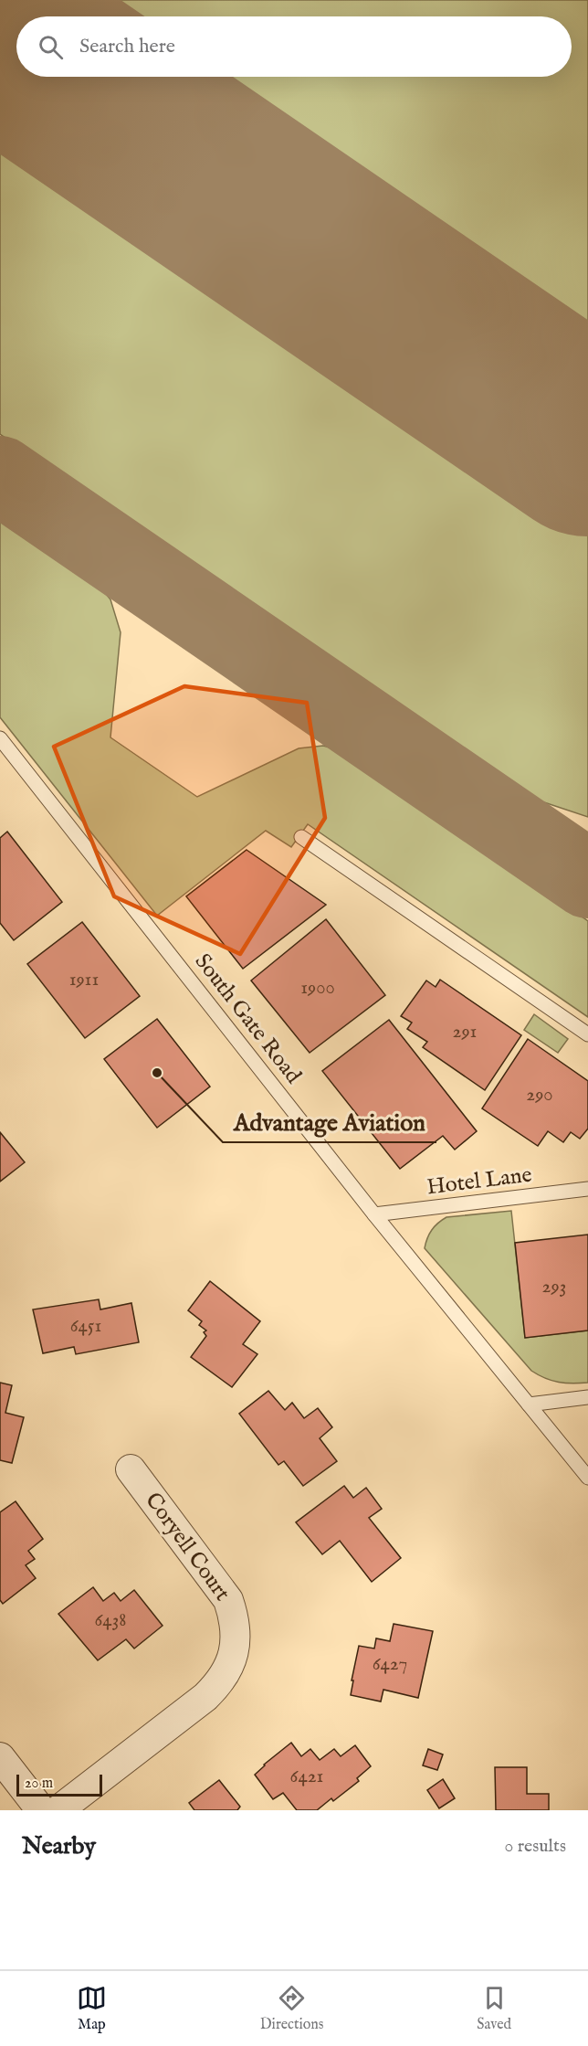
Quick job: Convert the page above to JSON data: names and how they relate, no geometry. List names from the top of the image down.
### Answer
{
  "streets": {
    "street": ["Coryell Court"],
    "lane": ["South Gate Road", "Hotel Lane"]
  },
  "crossings": [
    ["South Gate Road", "Hotel Lane"]
  ],
  "places": ["Advantage Aviation"],
  "house_numbers": [
    "1911",
    "1900",
    "291",
    "290",
    "293",
    "6451",
    "6438",
    "6427",
    "6421"
  ],
  "scale_bar": "20 m",
  "page": {
    "search": "Search here",
    "scale": "20 m",
    "heading": ["Nearby", "0 results"],
    "nav": ["Map", "Directions", "Saved"]
  }
}
